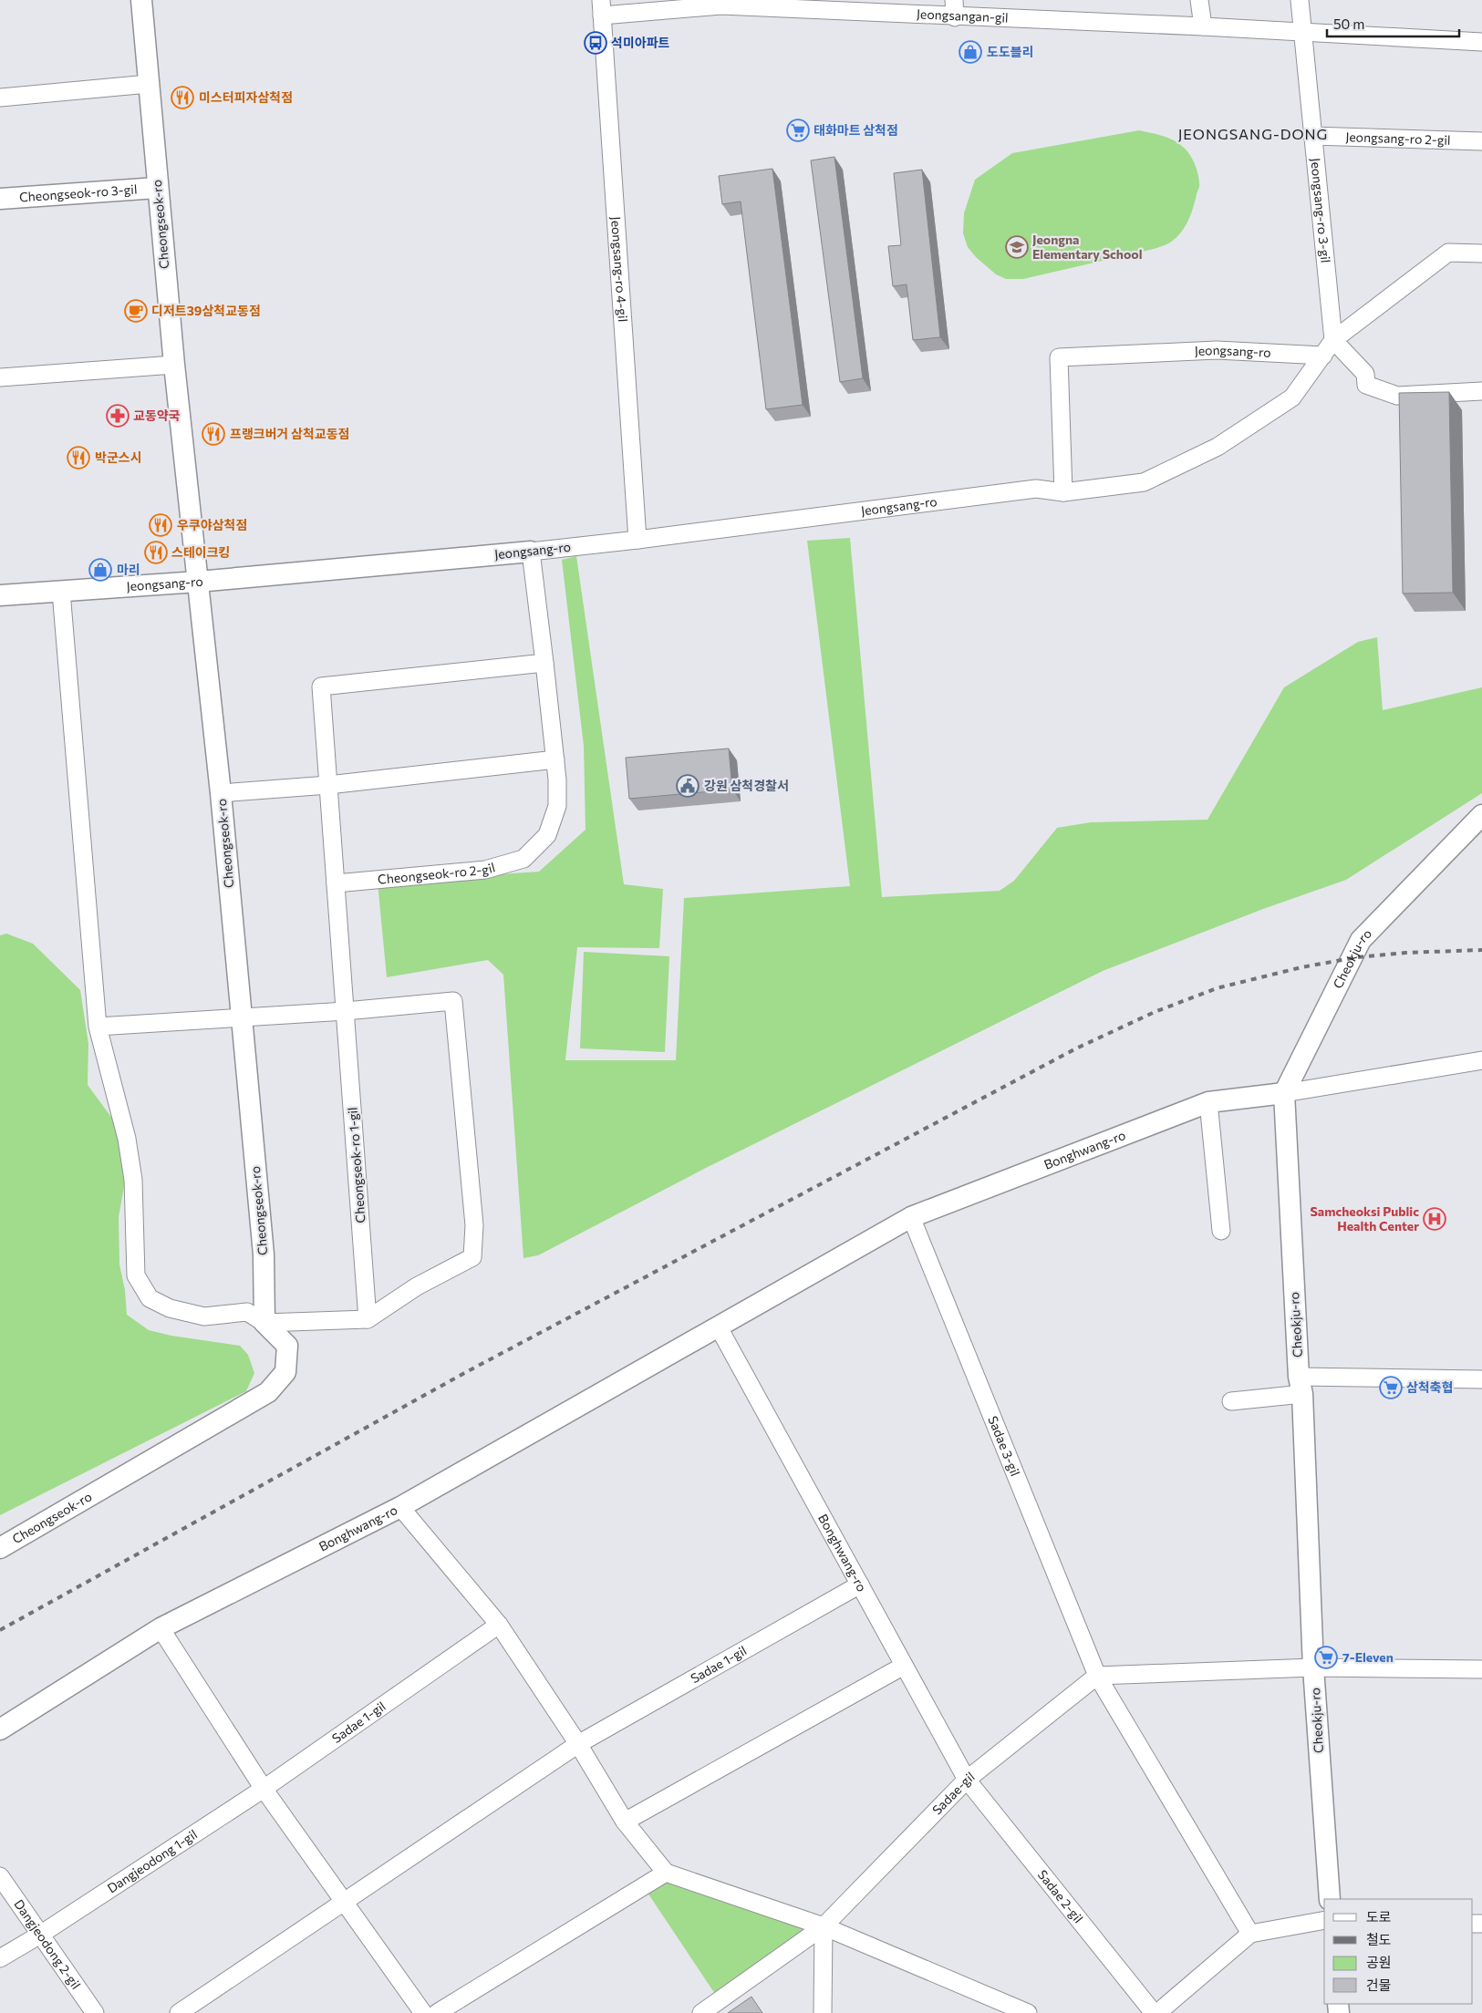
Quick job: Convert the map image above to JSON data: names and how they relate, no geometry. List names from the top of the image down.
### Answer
{
  "streets": {
    "street": [
      "Jeongsangan-gil",
      "Jeongsang-ro 2-gil",
      "Cheongseok-ro 3-gil",
      "Jeongsang-ro 3-gil",
      "Cheongseok-ro",
      "Jeongsang-ro 4-gil",
      "Jeongsang-ro",
      "Cheongseok-ro 2-gil",
      "Cheokju-ro",
      "Bonghwang-ro",
      "Cheongseok-ro 1-gil",
      "Sadae 3-gil",
      "Sadae 1-gil",
      "Sadae-gil",
      "Dangjeodong 1-gil",
      "Sadae 2-gil",
      "Dangjeodong 2-gil"
    ]
  },
  "crossings": [
    ["Jeongsangan-gil", "Jeongsang-ro 3-gil"],
    ["Jeongsangan-gil", "Jeongsang-ro 4-gil"],
    ["Jeongsang-ro 2-gil", "Jeongsang-ro 3-gil"],
    ["Cheongseok-ro 3-gil", "Cheongseok-ro"],
    ["Jeongsang-ro 3-gil", "Jeongsang-ro"],
    ["Cheongseok-ro", "Jeongsang-ro"],
    ["Jeongsang-ro 4-gil", "Jeongsang-ro"],
    ["Jeongsang-ro", "Cheongseok-ro 2-gil"],
    ["Cheongseok-ro 2-gil", "Cheongseok-ro 1-gil"],
    ["Cheokju-ro", "Bonghwang-ro"],
    ["Bonghwang-ro", "Sadae 3-gil"],
    ["Bonghwang-ro", "Sadae 1-gil"],
    ["Bonghwang-ro", "Sadae-gil"],
    ["Bonghwang-ro", "Sadae 2-gil"],
    ["Sadae 3-gil", "Sadae-gil"],
    ["Sadae 1-gil", "Dangjeodong 1-gil"],
    ["Sadae-gil", "Sadae 2-gil"],
    ["Dangjeodong 1-gil", "Dangjeodong 2-gil"]
  ],
  "districts": ["JEONGSANG-DONG"],
  "places": {
    "bus stop": ["석미아파트"],
    "shop": ["도도블리", "마리"],
    "restaurant": [
      "미스터피자삼척점",
      "프랭크버거 삼척교동점",
      "박군스시",
      "우쿠야삼척점",
      "스테이크킹"
    ],
    "supermarket": ["태화마트 삼척점", "삼척축협", "7-Eleven"],
    "school or university": ["Jeongna Elementary School"],
    "cafe": ["디저트39삼척교동점"],
    "pharmacy": ["교동약국"],
    "public building": ["강원 삼척경찰서"],
    "hospital": ["Samcheoksi Public Health Center"]
  },
  "legend": [
    "도로",
    "철도",
    "공원",
    "건물"
  ],
  "scale_bar": "50 m"
}
